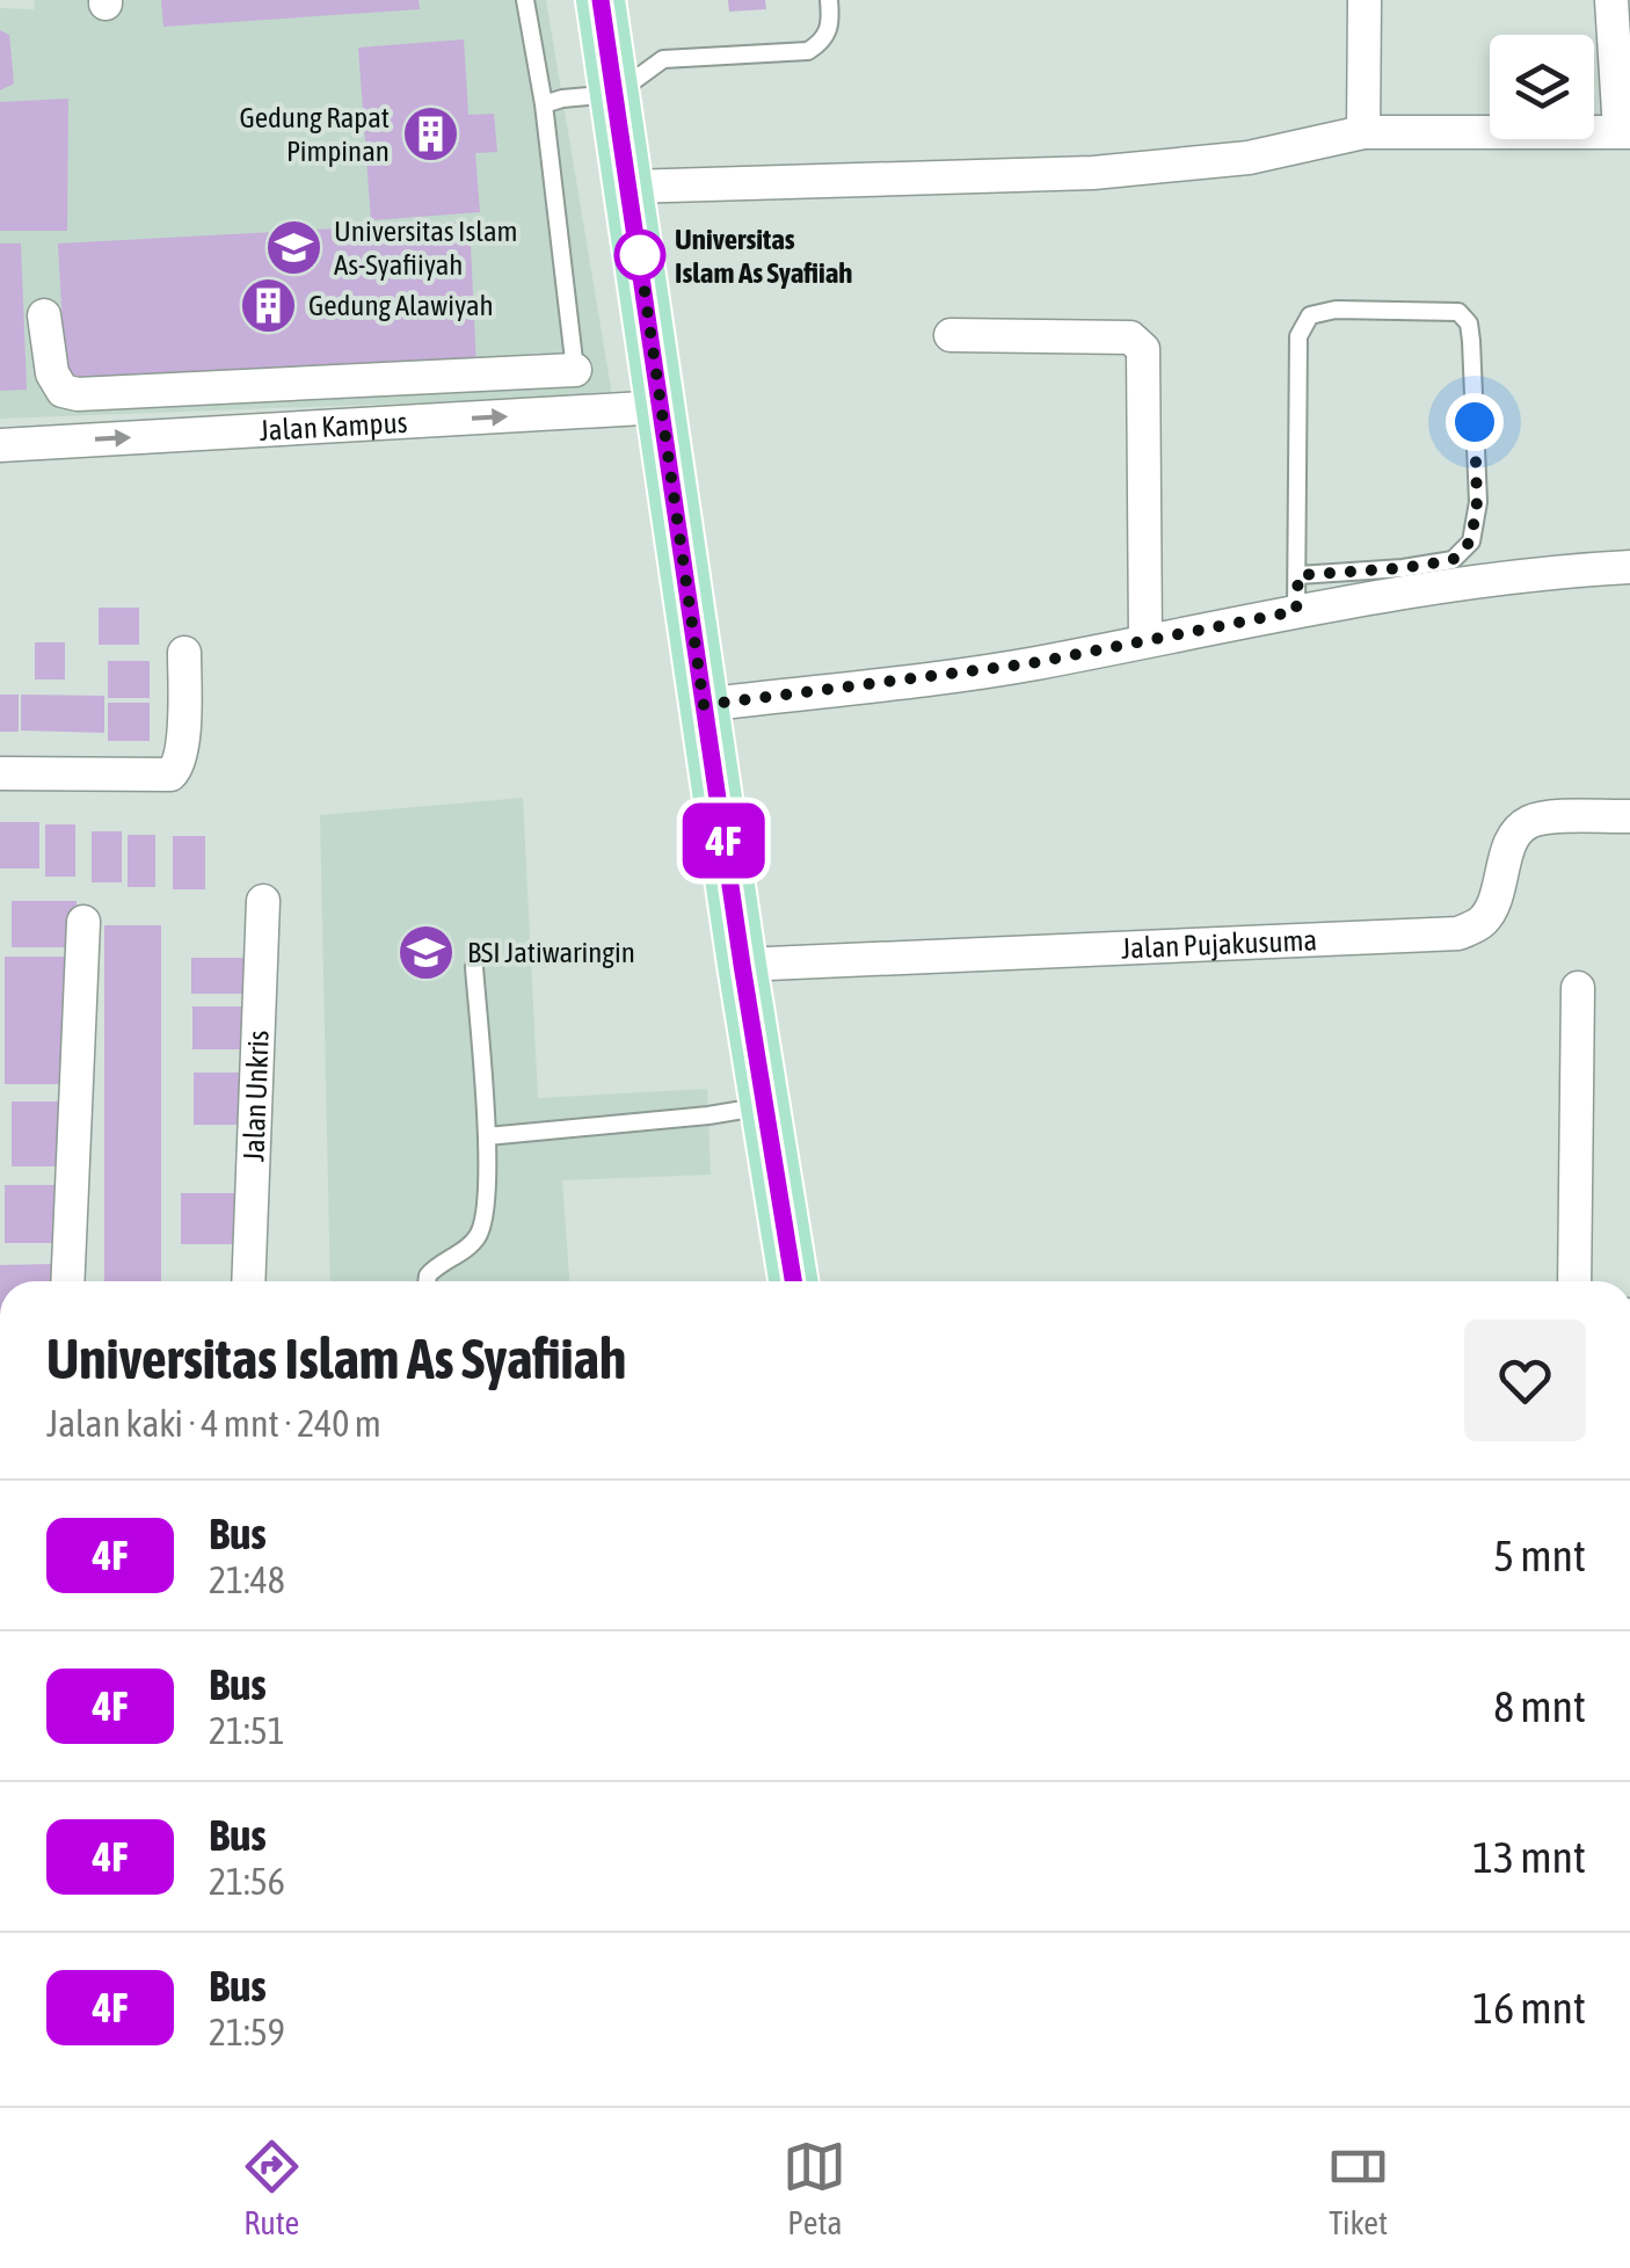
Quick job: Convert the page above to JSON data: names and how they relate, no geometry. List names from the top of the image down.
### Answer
{
  "streets": {
    "street": ["Jalan Kampus", "Jalan Pujakusuma", "Jalan Unkris"]
  },
  "one_way": ["Jalan Kampus"],
  "places": {
    "building": ["Gedung Rapat Pimpinan", "Gedung Alawiyah"],
    "school or university": ["Universitas Islam As-Syafiiyah", "BSI Jatiwaringin"],
    "other": ["Universitas Islam As Syafiiah"]
  },
  "lines": ["bus line 4F"],
  "page": {
    "on_map": "4F",
    "heading": ["Universitas Islam As Syafiiah", "Jalan kaki · 4 mnt · 240 m"],
    "list": [
      {
        "mark": "4F",
        "name": "Bus",
        "note": "21:48",
        "value": "5 mnt"
      },
      {
        "mark": "4F",
        "name": "Bus",
        "note": "21:51",
        "value": "8 mnt"
      },
      {
        "mark": "4F",
        "name": "Bus",
        "note": "21:56",
        "value": "13 mnt"
      },
      {
        "mark": "4F",
        "name": "Bus",
        "note": "21:59",
        "value": "16 mnt"
      }
    ],
    "tabs": ["Rute", "Peta", "Tiket"]
  }
}
